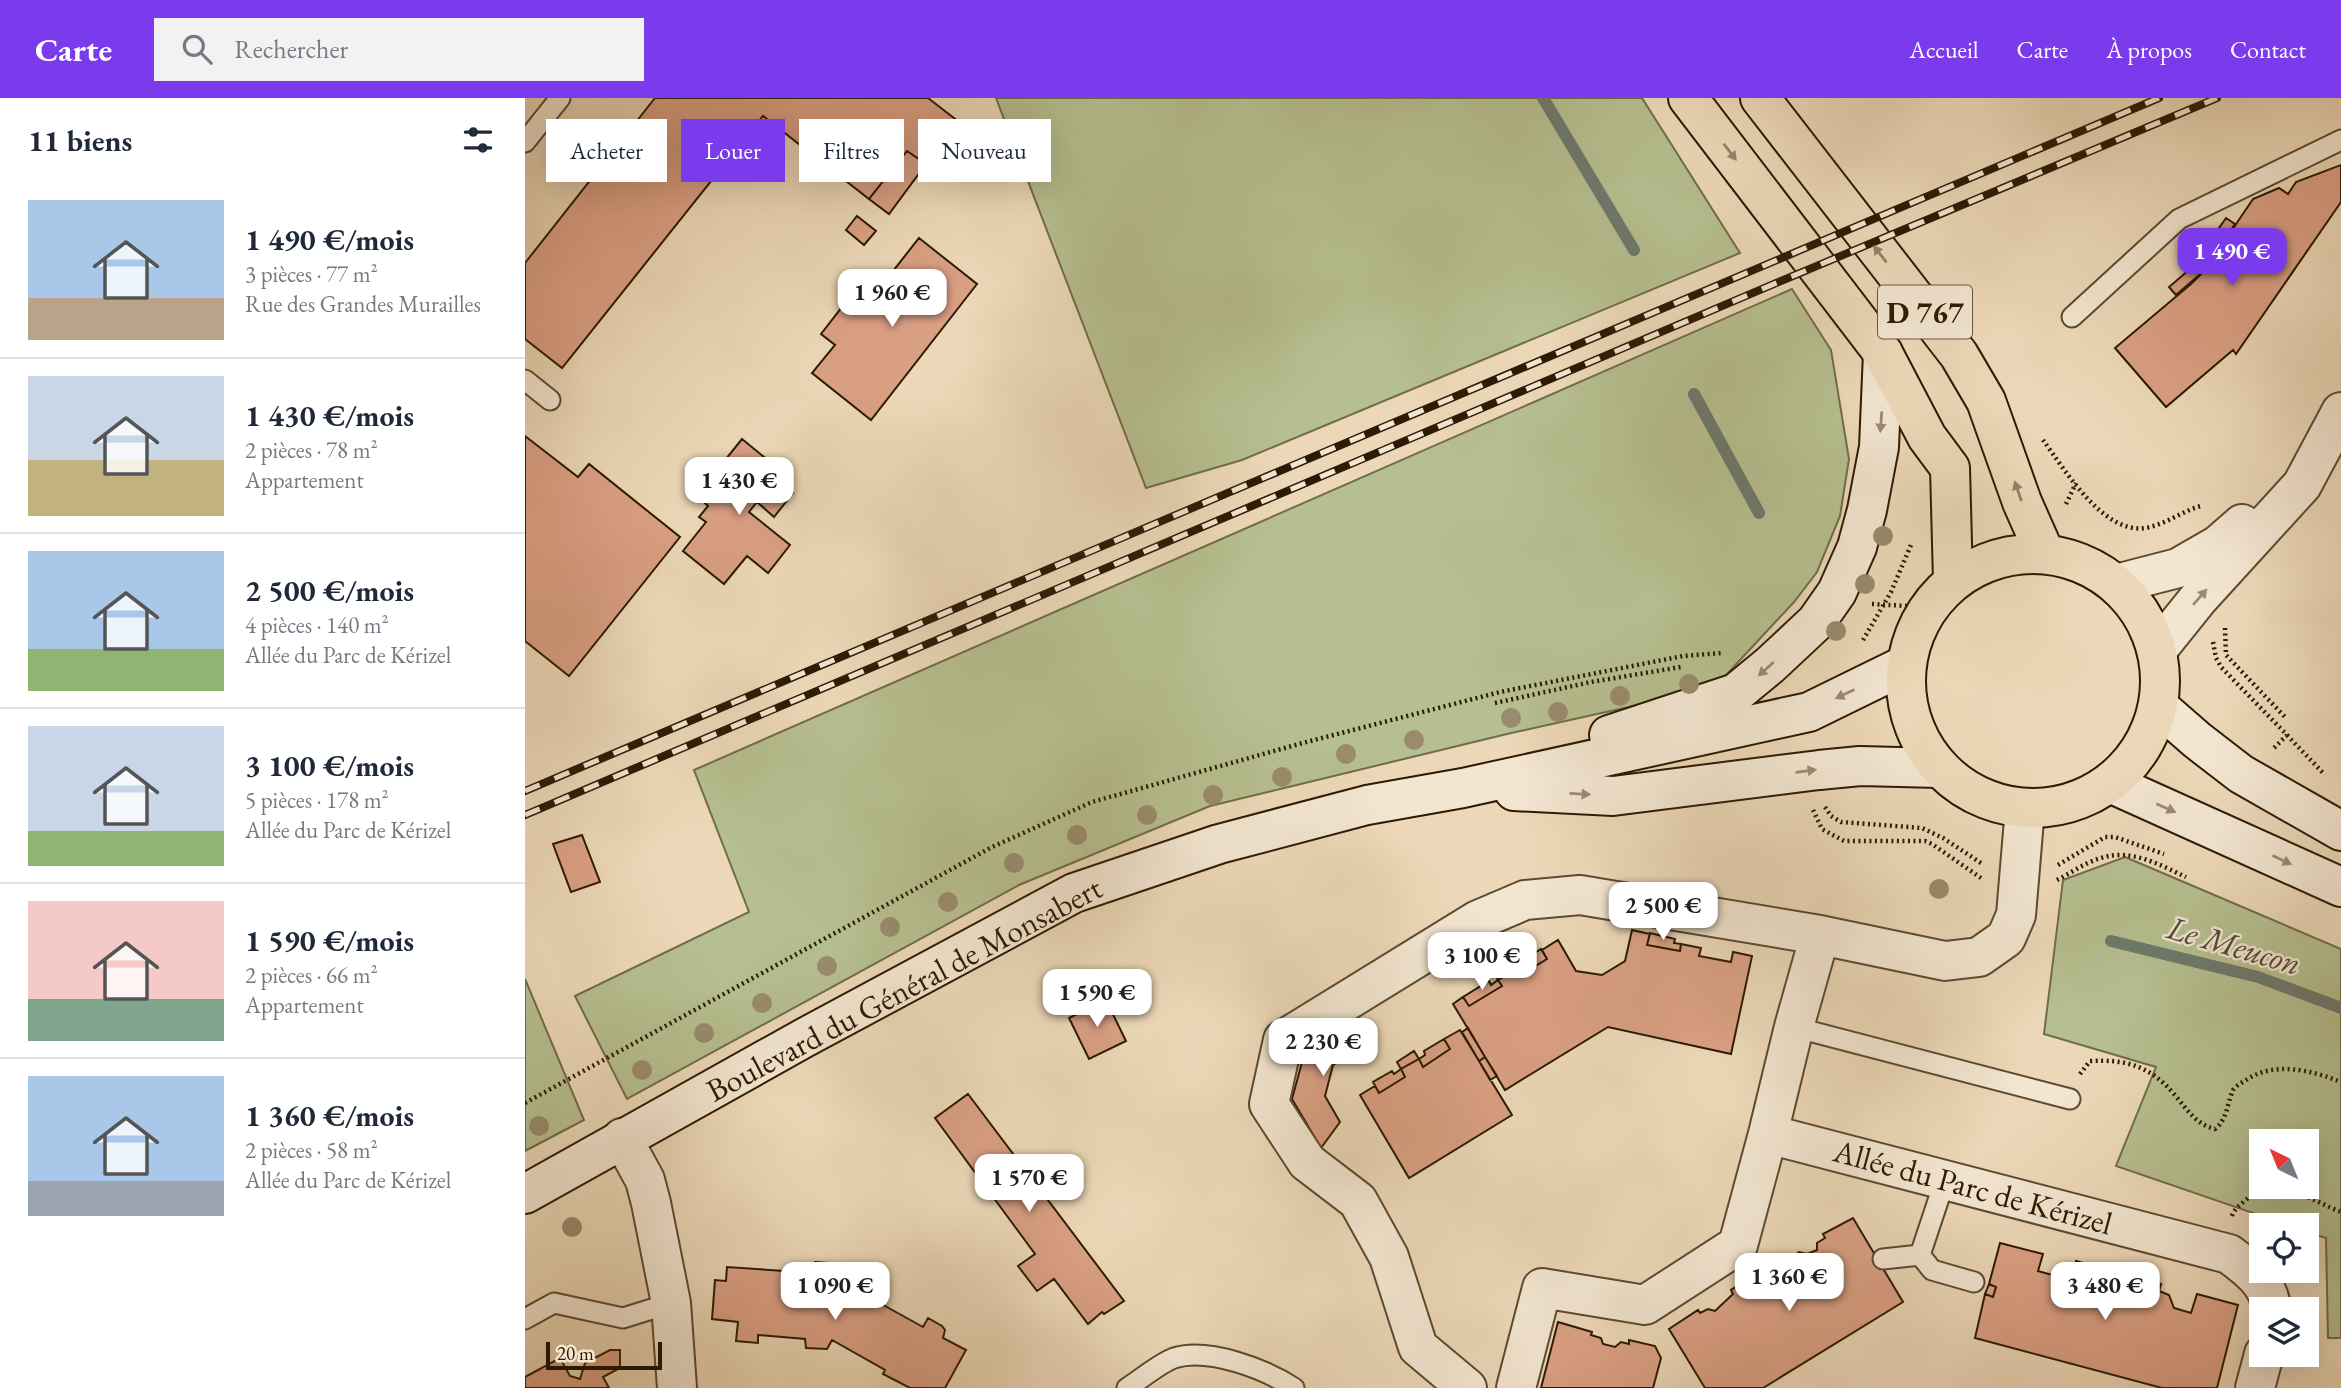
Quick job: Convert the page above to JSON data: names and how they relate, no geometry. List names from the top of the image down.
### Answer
{
  "streets": {
    "main road": ["D 767"],
    "street": ["Boulevard du Général de Monsabert", "Allée du Parc de Kérizel"]
  },
  "water": ["Le Meucon"],
  "scale_bar": "20 m",
  "north": "top left",
  "page": {
    "header": "Carte",
    "search": "Rechercher",
    "nav": [
      "Accueil",
      "Carte",
      "À propos",
      "Contact"
    ],
    "heading": "11 biens",
    "chip": [
      "Acheter",
      "Louer",
      "Filtres",
      "Nouveau"
    ],
    "list": [
      {
        "name": "1 490 €/mois",
        "note": "3 pièces · 77 m² · Rue des Grandes Murailles"
      },
      {
        "name": "1 430 €/mois",
        "note": "2 pièces · 78 m² · Appartement"
      },
      {
        "name": "2 500 €/mois",
        "note": "4 pièces · 140 m² · Allée du Parc de Kérizel"
      },
      {
        "name": "3 100 €/mois",
        "note": "5 pièces · 178 m² · Allée du Parc de Kérizel"
      },
      {
        "name": "1 590 €/mois",
        "note": "2 pièces · 66 m² · Appartement"
      },
      {
        "name": "1 360 €/mois",
        "note": "2 pièces · 58 m² · Allée du Parc de Kérizel"
      }
    ],
    "price": [
      "1 490 €",
      "1 960 €",
      "1 430 €",
      "2 500 €",
      "3 100 €",
      "1 590 €",
      "2 230 €",
      "1 570 €",
      "1 360 €",
      "1 090 €",
      "3 480 €"
    ],
    "scale": "20 m"
  }
}
